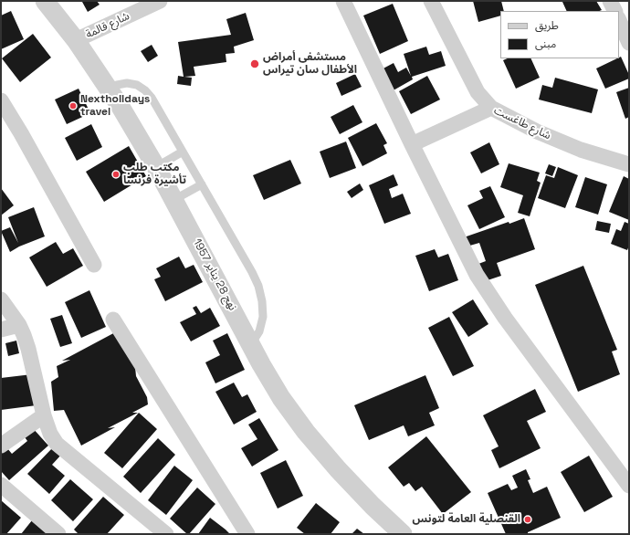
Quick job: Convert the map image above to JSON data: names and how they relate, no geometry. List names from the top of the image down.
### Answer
{
  "streets": {
    "street": ["شارع قالمة", "شارع طاغست", "نهج 28 يناير 1957"]
  },
  "crossings": [
    ["شارع قالمة", "نهج 28 يناير 1957"]
  ],
  "places": [
    "مستشفى أمراض الأطفال سان تيراس",
    "Nextholidays travel",
    "مكتب طلب تأشيرة فرنسا",
    "القنصلية العامة لتونس"
  ],
  "legend": ["طريق", "مبنى"]
}
